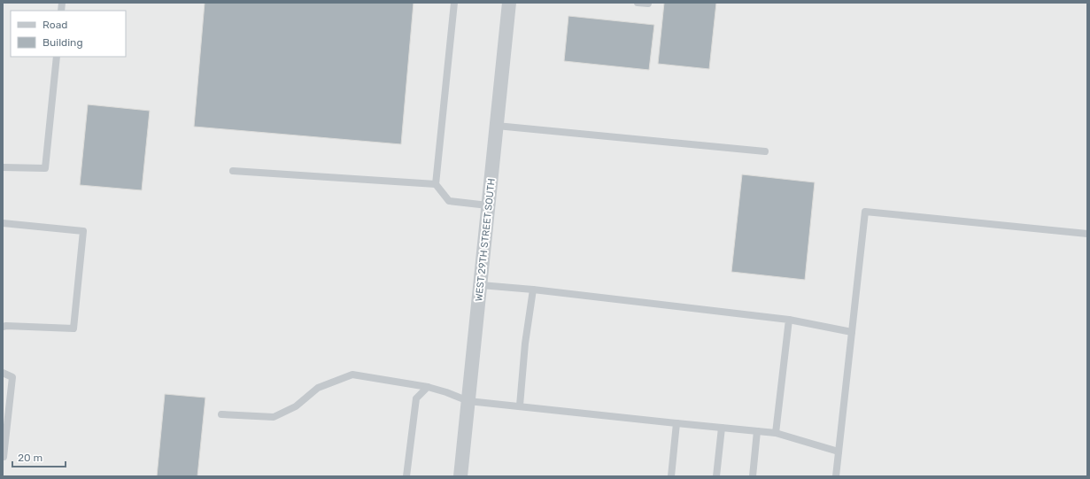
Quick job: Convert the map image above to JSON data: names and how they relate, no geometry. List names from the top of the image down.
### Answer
{
  "streets": {
    "street": ["WEST 29TH STREET SOUTH"]
  },
  "legend": ["Road", "Building"],
  "scale_bar": "20 m"
}
